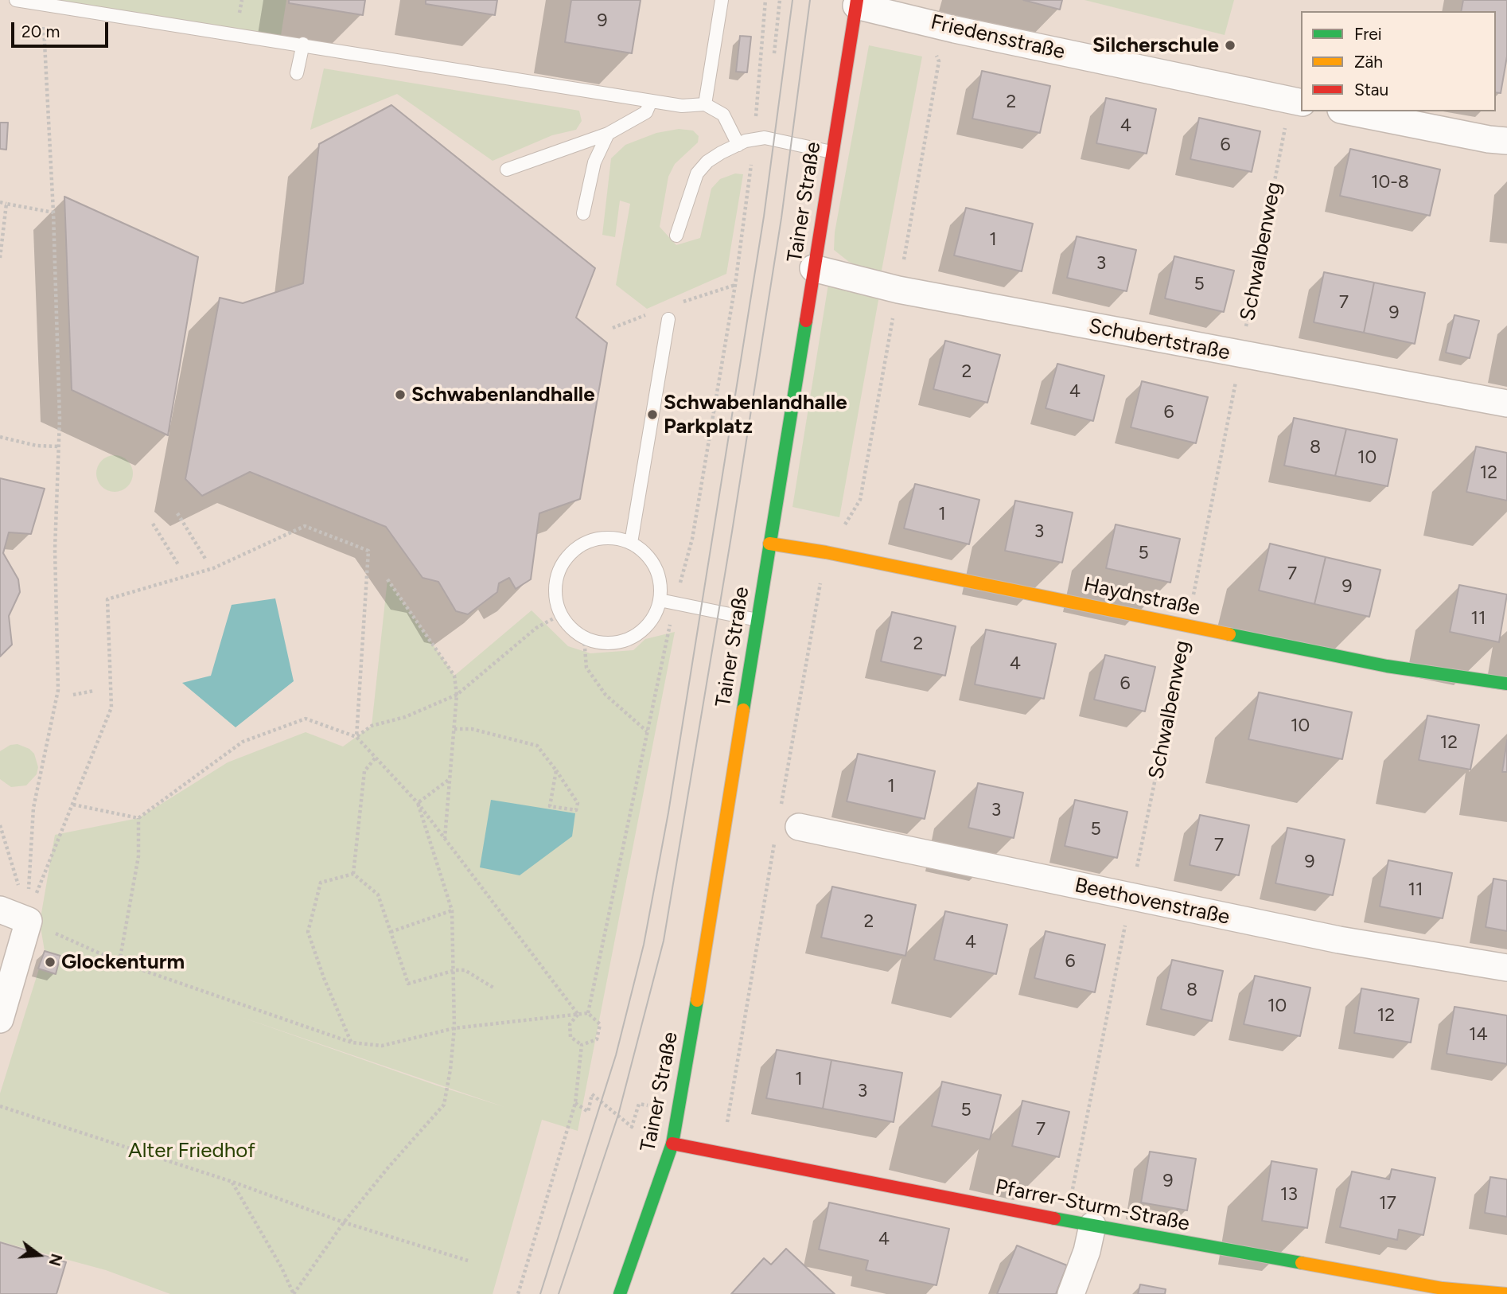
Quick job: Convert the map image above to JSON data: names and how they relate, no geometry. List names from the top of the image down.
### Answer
{
  "streets": {
    "street": [
      "Friedensstraße",
      "Tainer Straße",
      "Schubertstraße",
      "Haydnstraße",
      "Beethovenstraße",
      "Pfarrer-Sturm-Straße"
    ],
    "path": ["Schwalbenweg"]
  },
  "crossings": [
    ["Friedensstraße", "Tainer Straße"],
    ["Friedensstraße", "Schwalbenweg"],
    ["Tainer Straße", "Schubertstraße"],
    ["Tainer Straße", "Haydnstraße"],
    ["Tainer Straße", "Pfarrer-Sturm-Straße"],
    ["Schwalbenweg", "Schubertstraße"],
    ["Schwalbenweg", "Haydnstraße"],
    ["Schwalbenweg", "Beethovenstraße"],
    ["Schwalbenweg", "Pfarrer-Sturm-Straße"]
  ],
  "parks": ["Alter Friedhof"],
  "places": [
    "Silcherschule",
    "Schwabenlandhalle",
    "Schwabenlandhalle Parkplatz",
    "Glockenturm"
  ],
  "house_numbers": [
    "9",
    "2",
    "4",
    "6",
    "10-8",
    "1",
    "3",
    "5",
    "7",
    "9",
    "2",
    "4",
    "6",
    "8",
    "10",
    "12",
    "1",
    "3",
    "5",
    "7",
    "9",
    "11",
    "2",
    "4",
    "6",
    "10",
    "12",
    "1",
    "3",
    "5",
    "7",
    "9",
    "11",
    "2",
    "4",
    "6",
    "8",
    "10",
    "12",
    "14",
    "1",
    "3",
    "5",
    "7",
    "9",
    "13",
    "17",
    "4"
  ],
  "legend": ["Frei", "Zäh", "Stau"],
  "scale_bar": "20 m",
  "north": "right"
}
